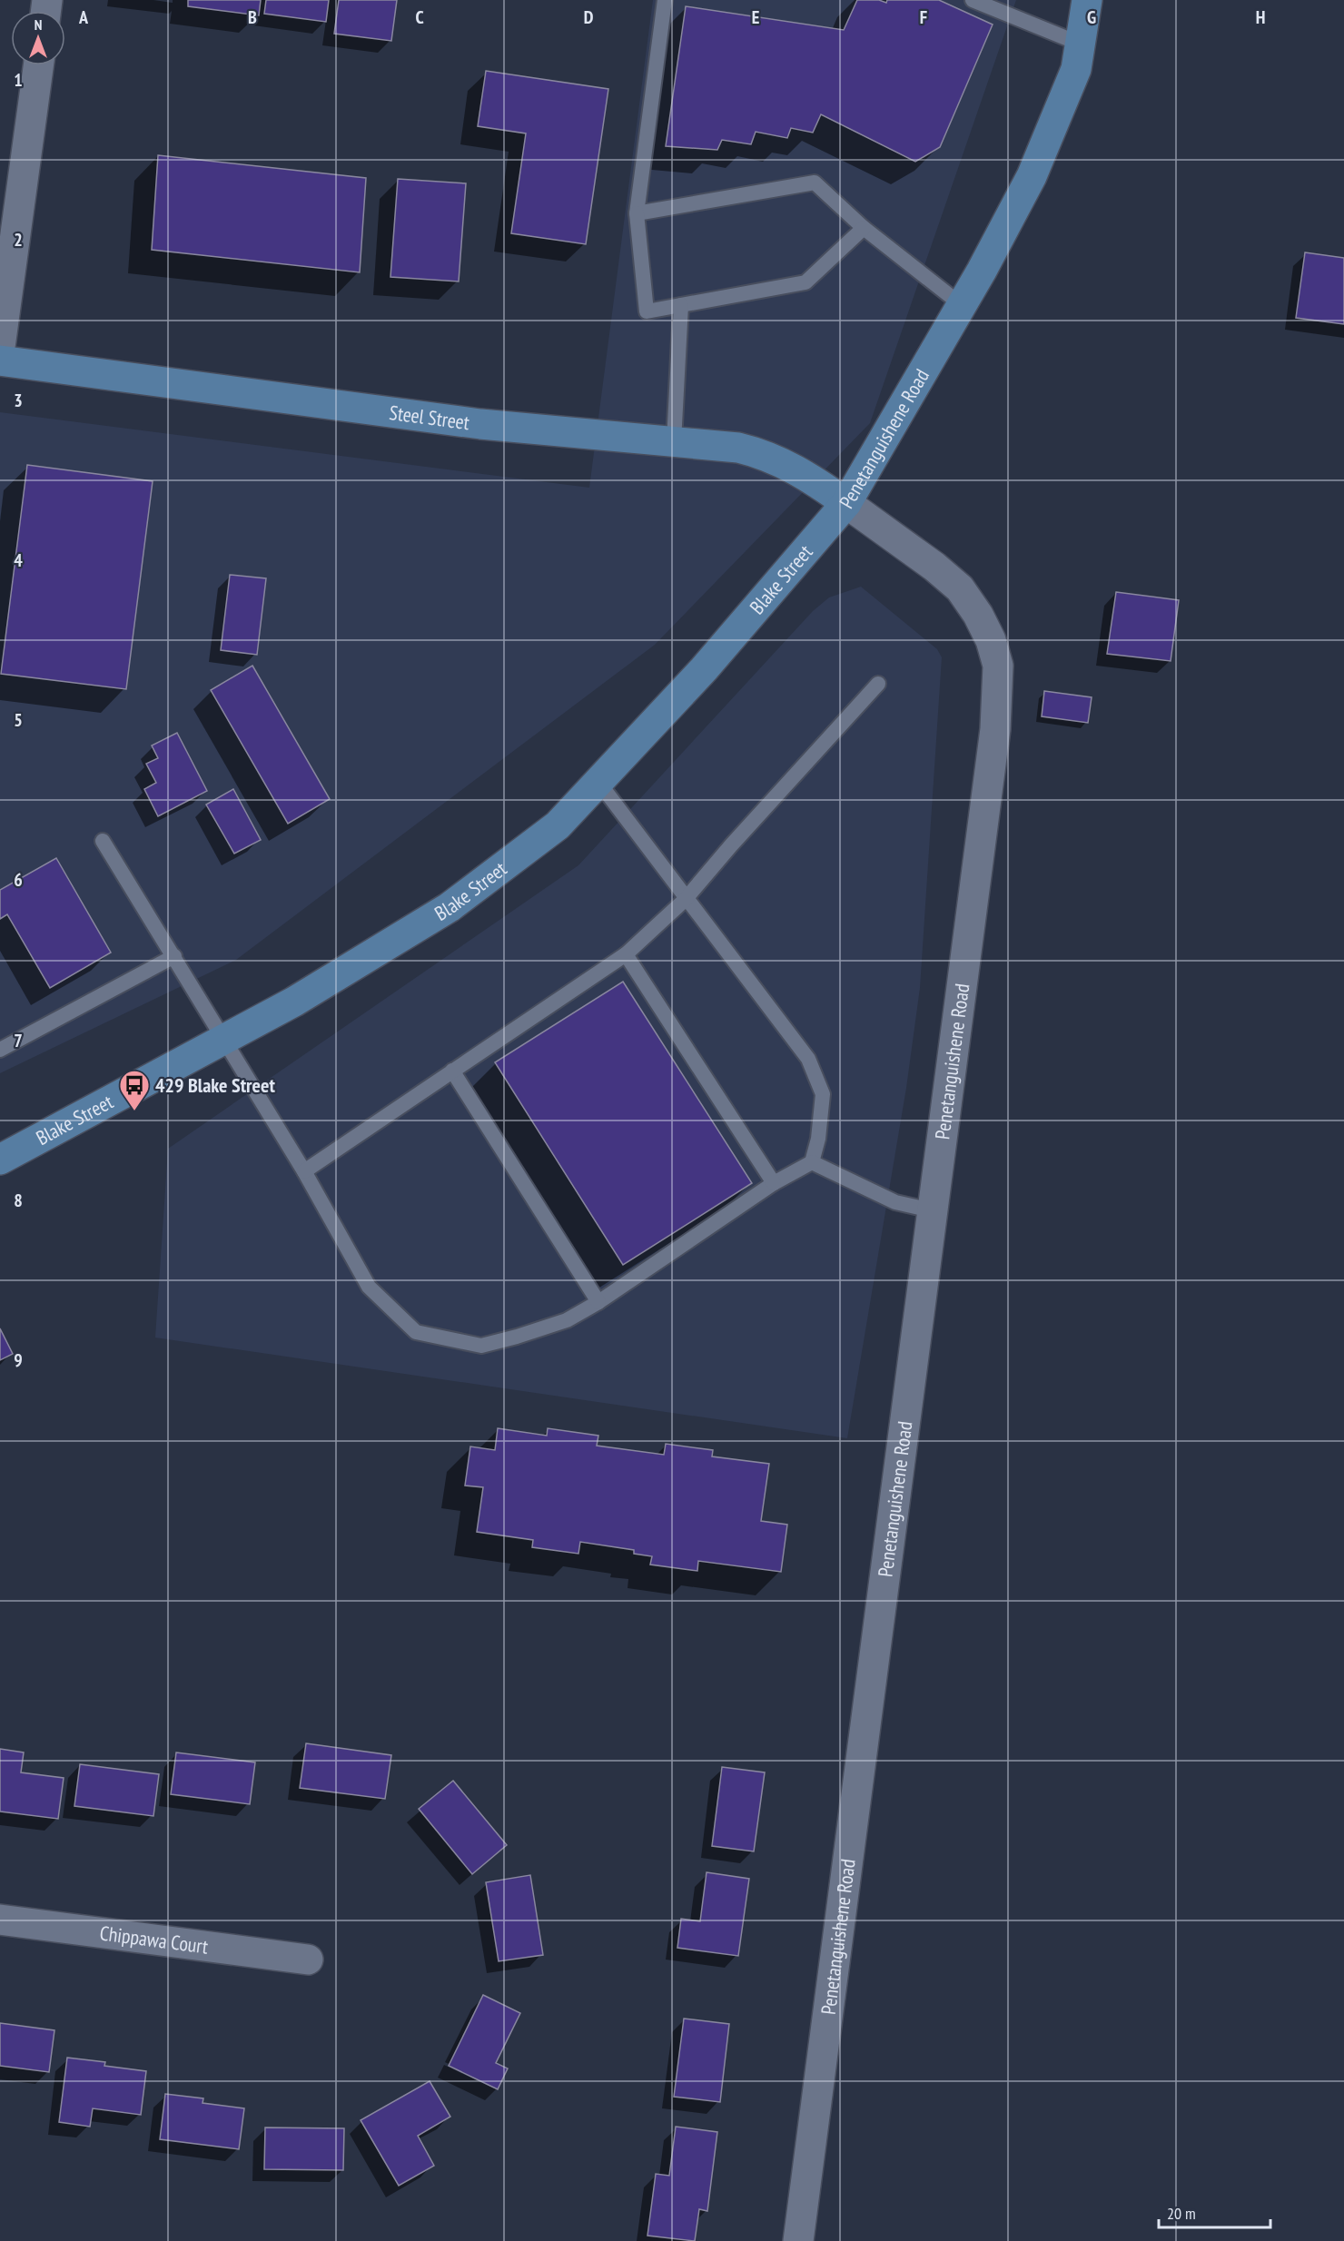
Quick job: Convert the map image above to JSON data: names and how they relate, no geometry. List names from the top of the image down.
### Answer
{
  "streets": {
    "main road": ["Steel Street", "Penetanguishene Road", "Blake Street"],
    "street": ["Chippawa Court"]
  },
  "crossings": [
    ["Steel Street", "Penetanguishene Road"],
    ["Steel Street", "Blake Street"],
    ["Penetanguishene Road", "Blake Street"]
  ],
  "places": {
    "bus stop": ["429 Blake Street"]
  },
  "scale_bar": "20 m",
  "north": "top",
  "grid": {
    "columns": [
      "A",
      "B",
      "C",
      "D",
      "E",
      "F",
      "G",
      "H"
    ],
    "rows": [
      "1",
      "2",
      "3",
      "4",
      "5",
      "6",
      "7",
      "8",
      "9"
    ]
  }
}
